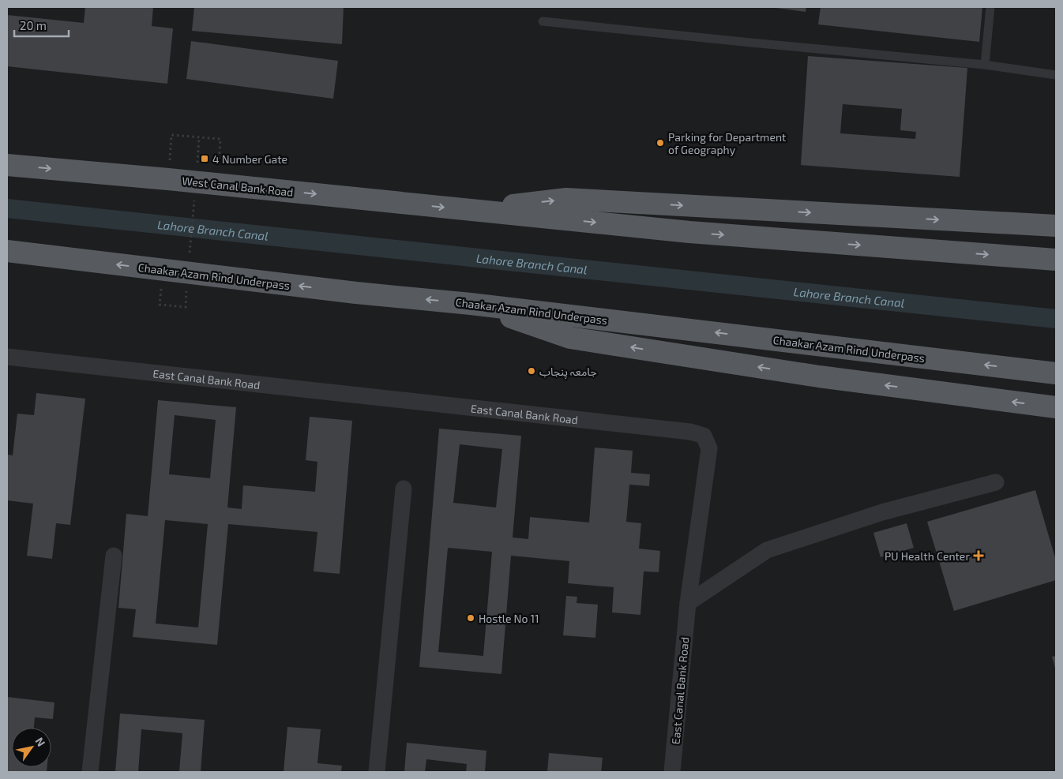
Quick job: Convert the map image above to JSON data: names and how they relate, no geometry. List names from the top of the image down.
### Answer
{
  "streets": {
    "highway": ["West Canal Bank Road", "Chaakar Azam Rind Underpass"],
    "street": ["East Canal Bank Road"]
  },
  "one_way": ["West Canal Bank Road"],
  "water": ["Lahore Branch Canal"],
  "places": {
    "other": ["Parking for Department of Geography", "جامعہ پنجاب", "Hostle No 11"],
    "transit": ["4 Number Gate"],
    "health": ["PU Health Center"]
  },
  "scale_bar": "20 m",
  "north": "top right"
}
